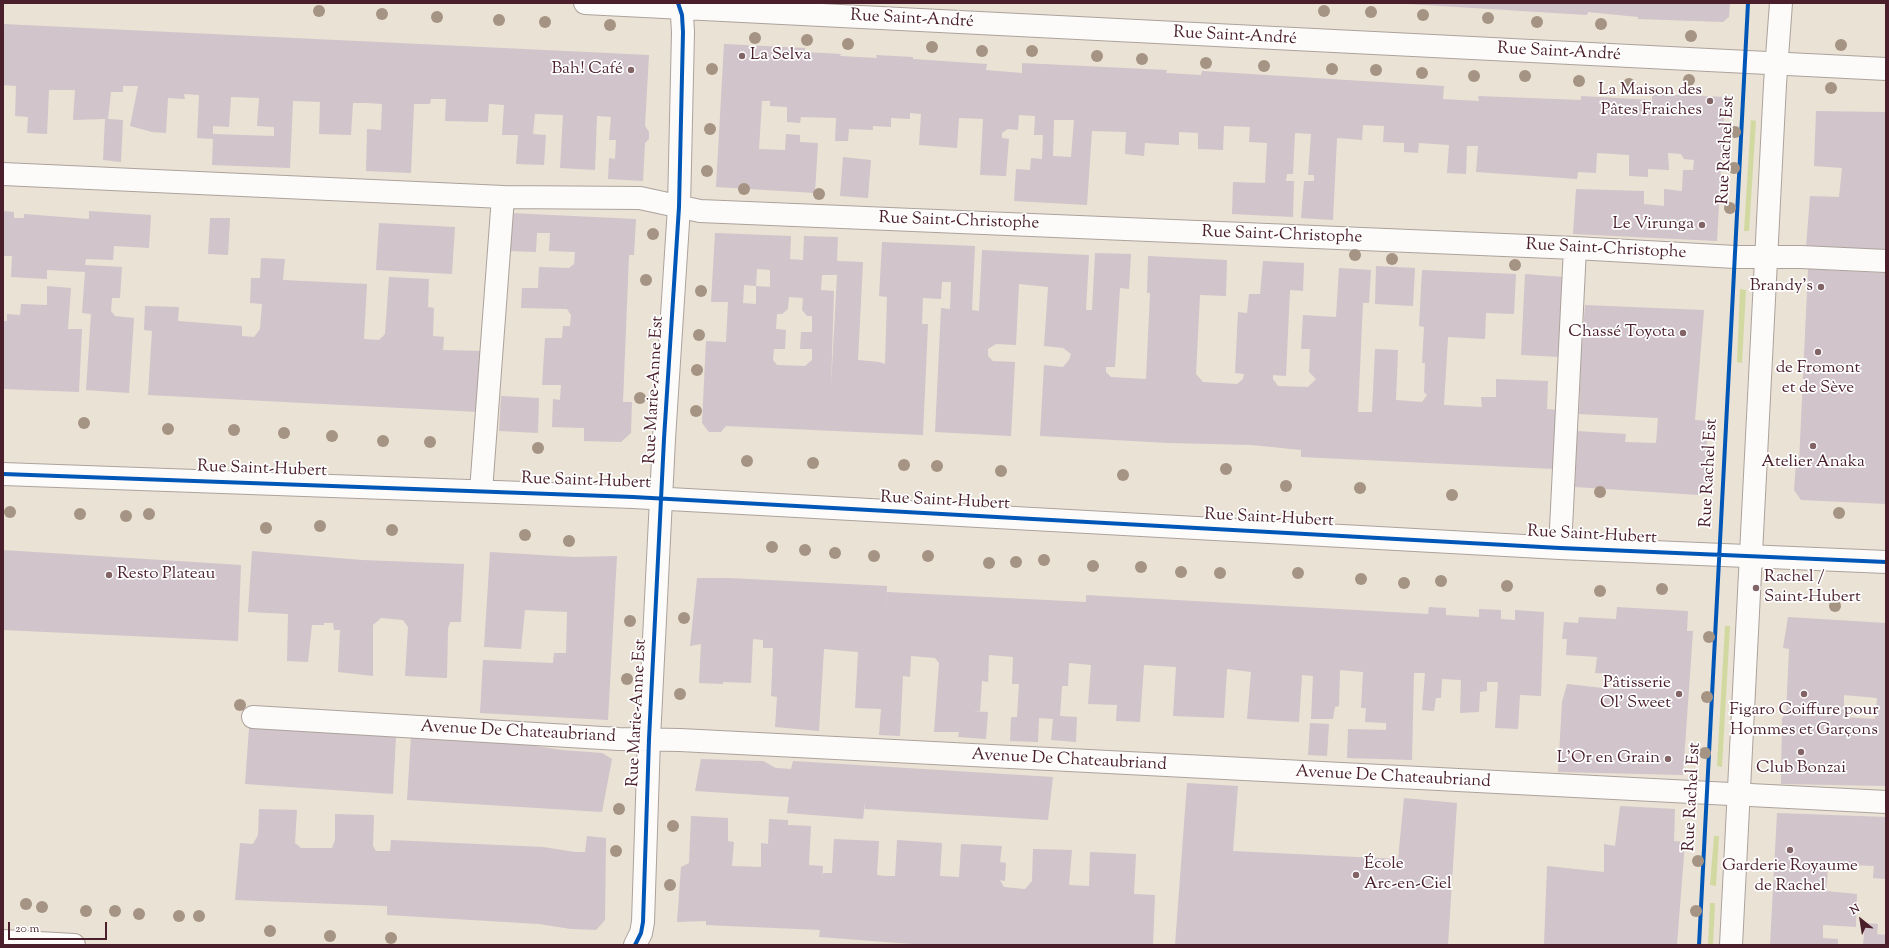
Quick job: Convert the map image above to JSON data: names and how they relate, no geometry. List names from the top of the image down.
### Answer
{
  "streets": {
    "street": [
      "Rue Saint-André",
      "Rue Saint-Christophe",
      "Rue Marie-Anne Est",
      "Rue Saint-Hubert",
      "Avenue De Chateaubriand"
    ],
    "cycle path": ["Rue Rachel Est"]
  },
  "crossings": [
    ["Rue Saint-André", "Rue Marie-Anne Est"],
    ["Rue Saint-Christophe", "Rue Marie-Anne Est"],
    ["Rue Marie-Anne Est", "Rue Saint-Hubert"],
    ["Rue Marie-Anne Est", "Avenue De Chateaubriand"]
  ],
  "places": [
    "La Selva",
    "Bah! Café",
    "La Maison des Pâtes Fraiches",
    "Le Virunga",
    "Brandy's",
    "Chassé Toyota",
    "de Fromont et de Sève",
    "Atelier Anaka",
    "Resto Plateau",
    "Rachel / Saint-Hubert",
    "Pâtisserie Ol' Sweet",
    "Figaro Coiffure pour Hommes et Garçons",
    "Club Bonzai",
    "L'Or en Grain",
    "Garderie Royaume de Rachel",
    "École Arc-en-Ciel"
  ],
  "scale_bar": "20 m",
  "north": "top left"
}
